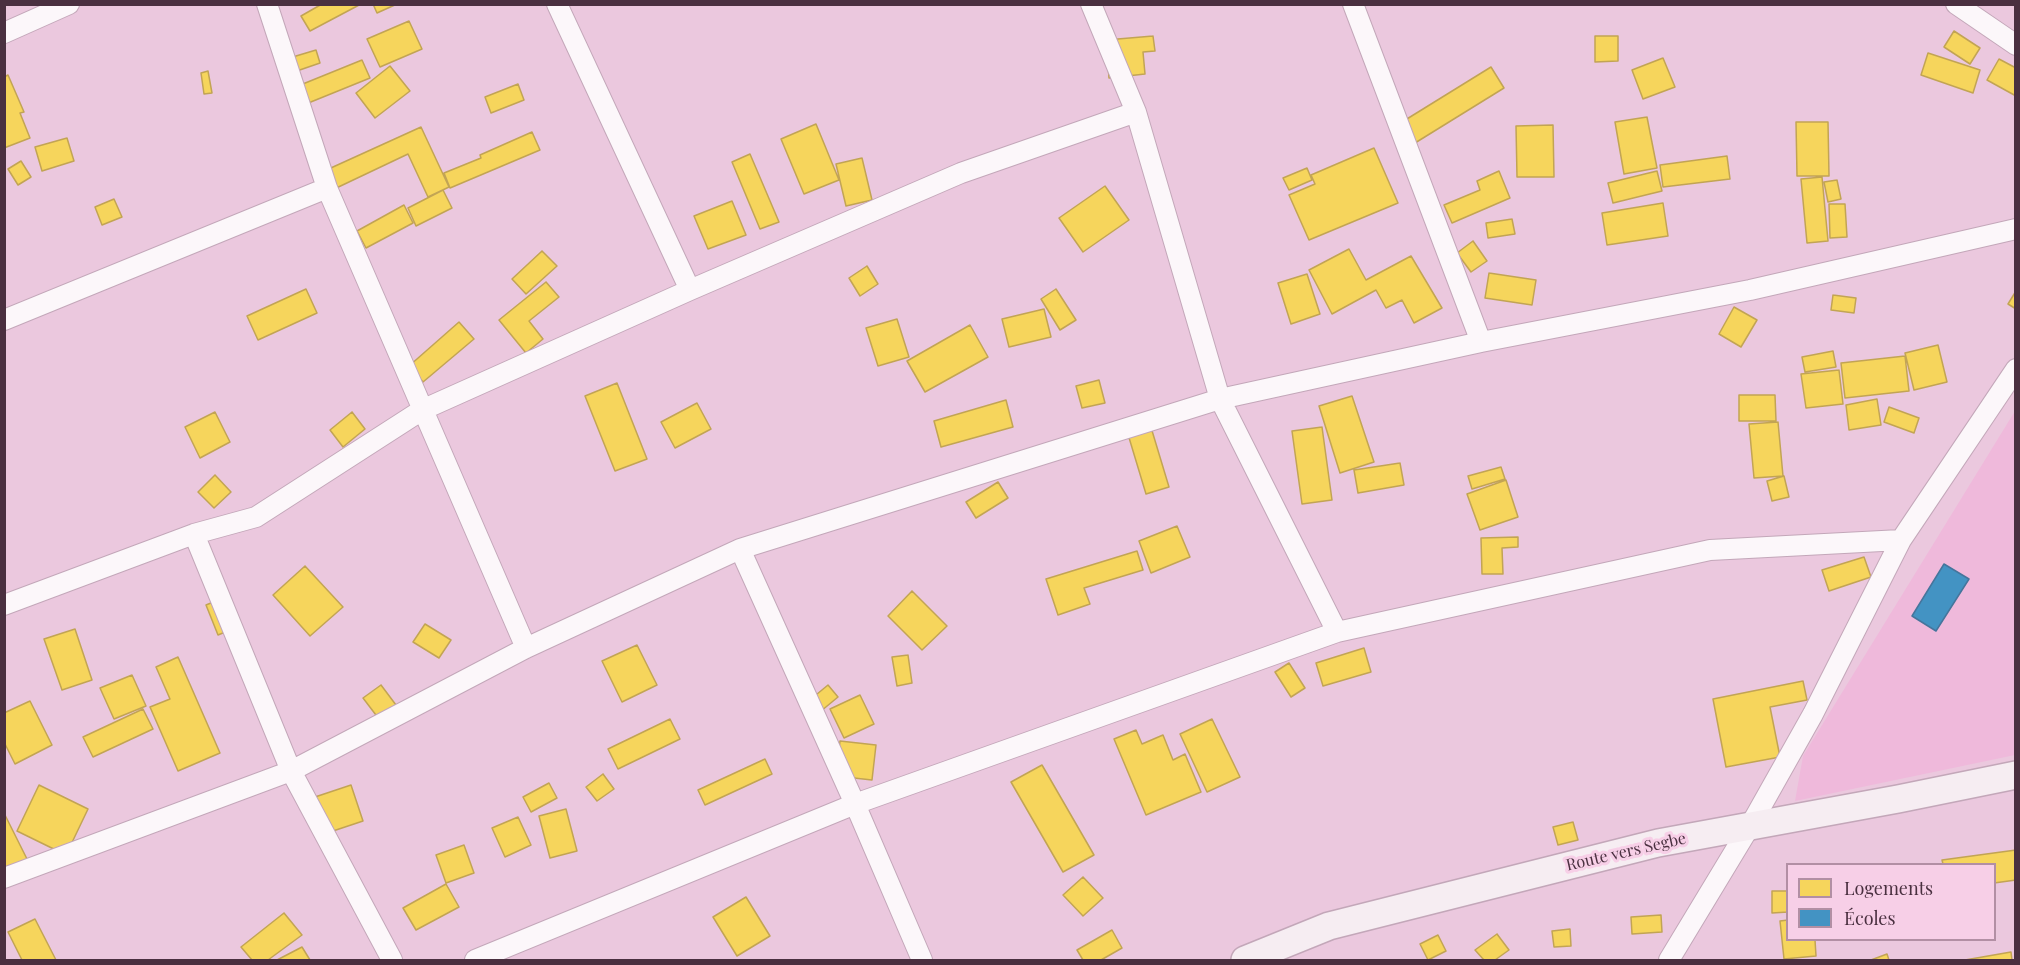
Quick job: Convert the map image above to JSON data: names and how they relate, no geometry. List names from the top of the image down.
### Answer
{
  "streets": {
    "main road": ["Route vers Segbe"]
  },
  "legend": ["Logements", "Écoles"]
}
